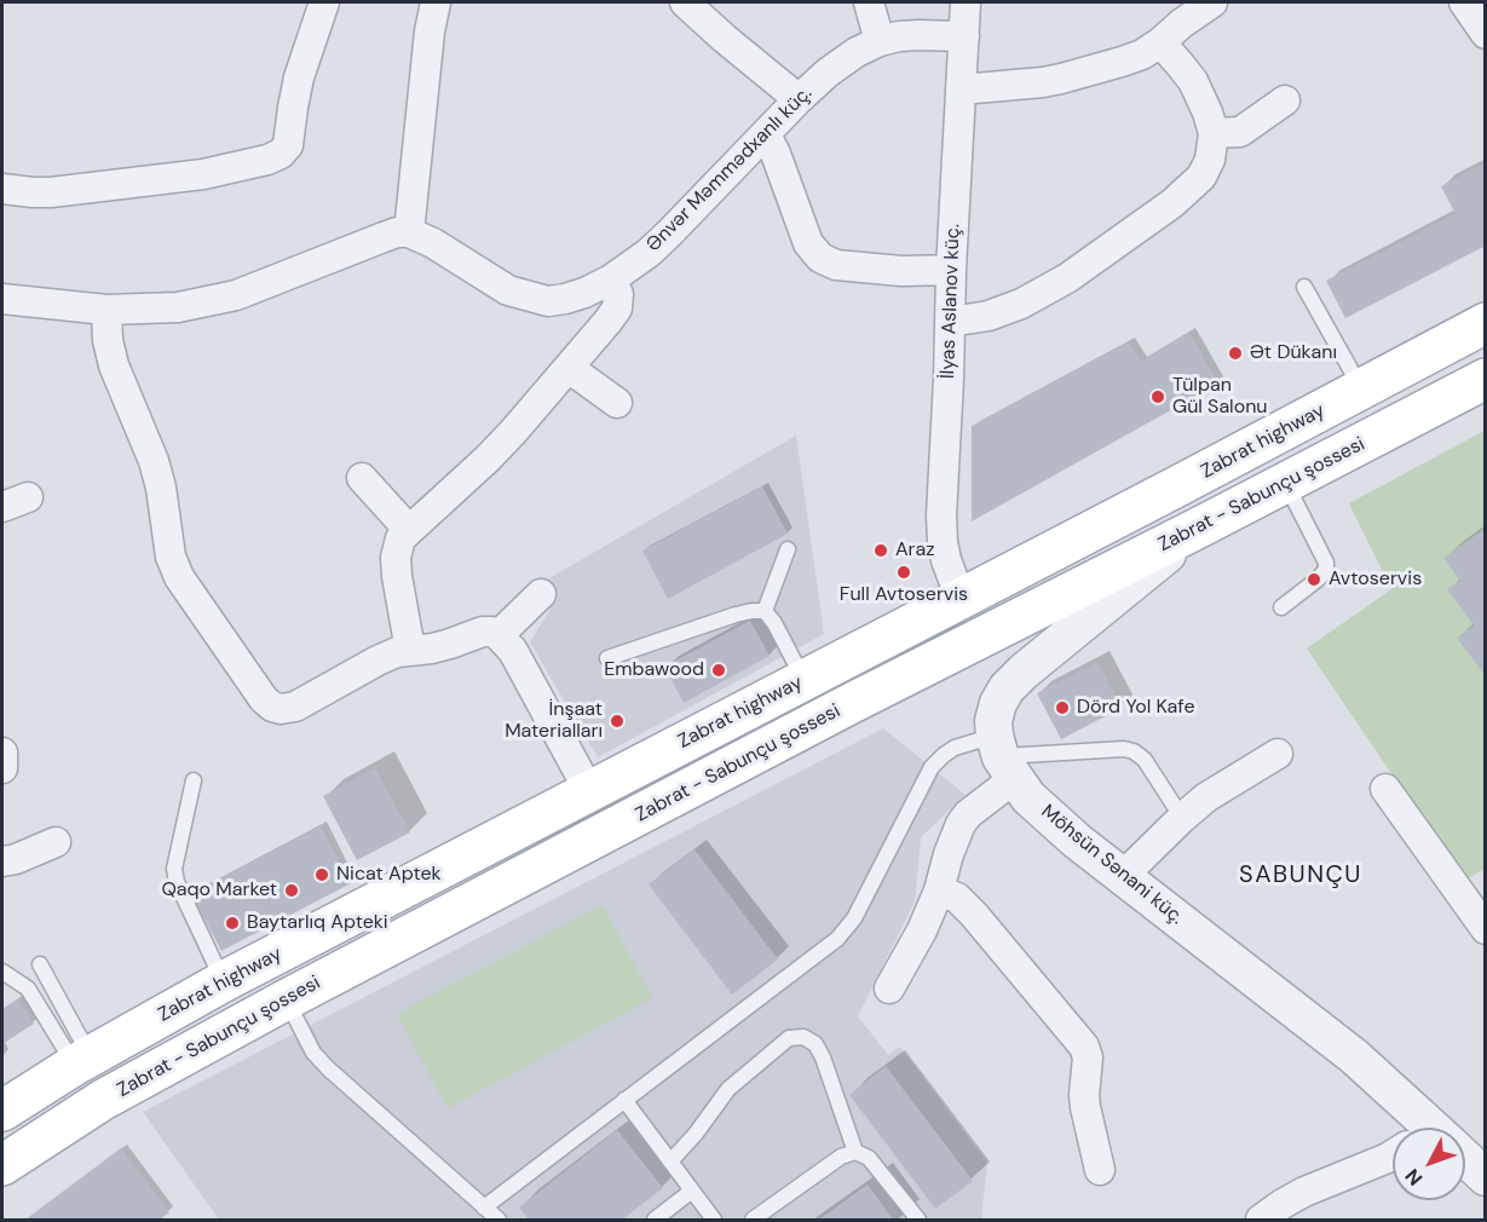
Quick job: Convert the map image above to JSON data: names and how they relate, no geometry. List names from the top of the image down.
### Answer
{
  "streets": {
    "main road": ["Zabrat highway", "Zabrat - Sabunçu şossesi"],
    "street": ["Ənvər Məmmədxanlı küç.", "İlyas Aslanov küç.", "Möhsün Sənani küç."]
  },
  "crossings": [
    ["Ənvər Məmmədxanlı küç.", "İlyas Aslanov küç."],
    ["İlyas Aslanov küç.", "Zabrat highway"]
  ],
  "districts": ["SABUNÇU"],
  "places": [
    "Ət Dükanı",
    "Tülpan Gül Salonu",
    "Araz",
    "Full Avtoservis",
    "Avtoservis",
    "Embawood",
    "Dörd Yol Kafe",
    "İnşaat Materialları",
    "Nicat Aptek",
    "Qaqo Market",
    "Baytarlıq Apteki"
  ],
  "north": "bottom left"
}
